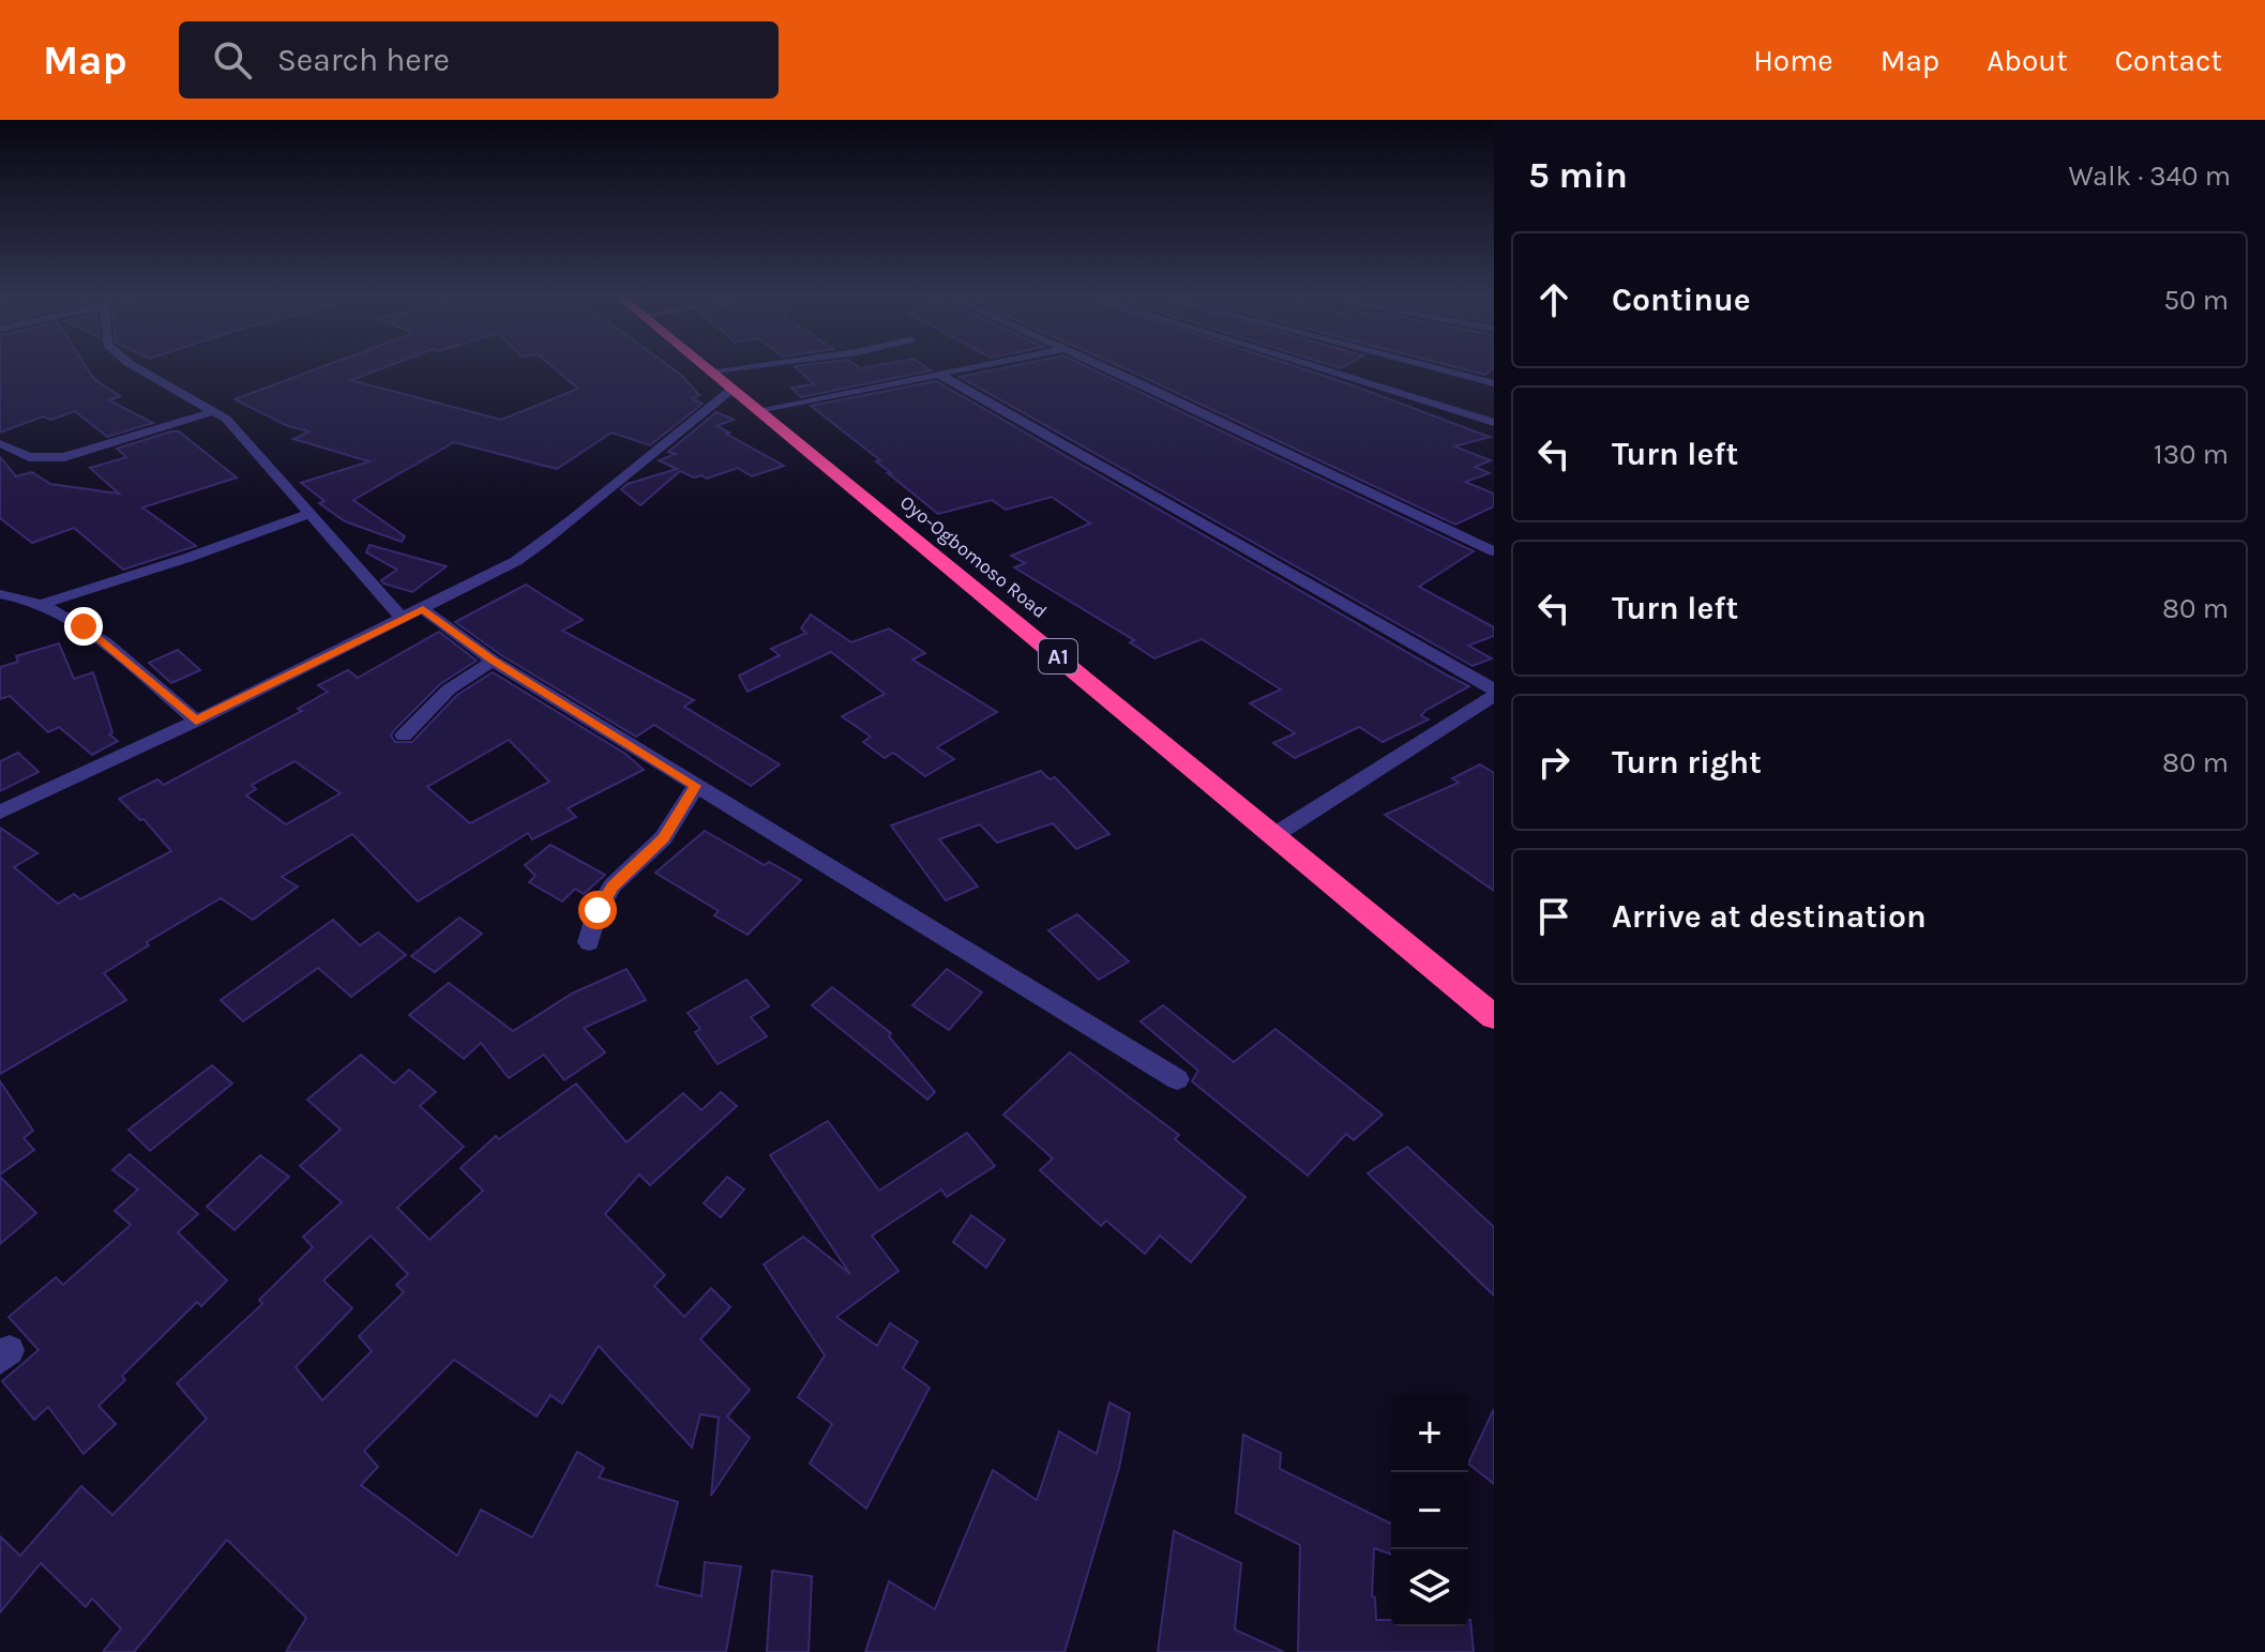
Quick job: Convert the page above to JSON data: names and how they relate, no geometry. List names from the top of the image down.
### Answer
{
  "streets": {
    "highway": ["Oyo-Ogbomoso Road", "A1"]
  },
  "page": {
    "header": "Map",
    "search": "Search here",
    "nav": [
      "Home",
      "Map",
      "About",
      "Contact"
    ],
    "heading": ["5 min", "Walk · 340 m"],
    "list": [
      ["Continue", "50 m"],
      ["Turn left", "130 m"],
      ["Turn left", "80 m"],
      ["Turn right", "80 m"],
      "Arrive at destination"
    ],
    "map_buttons": ["+", "−"]
  }
}
